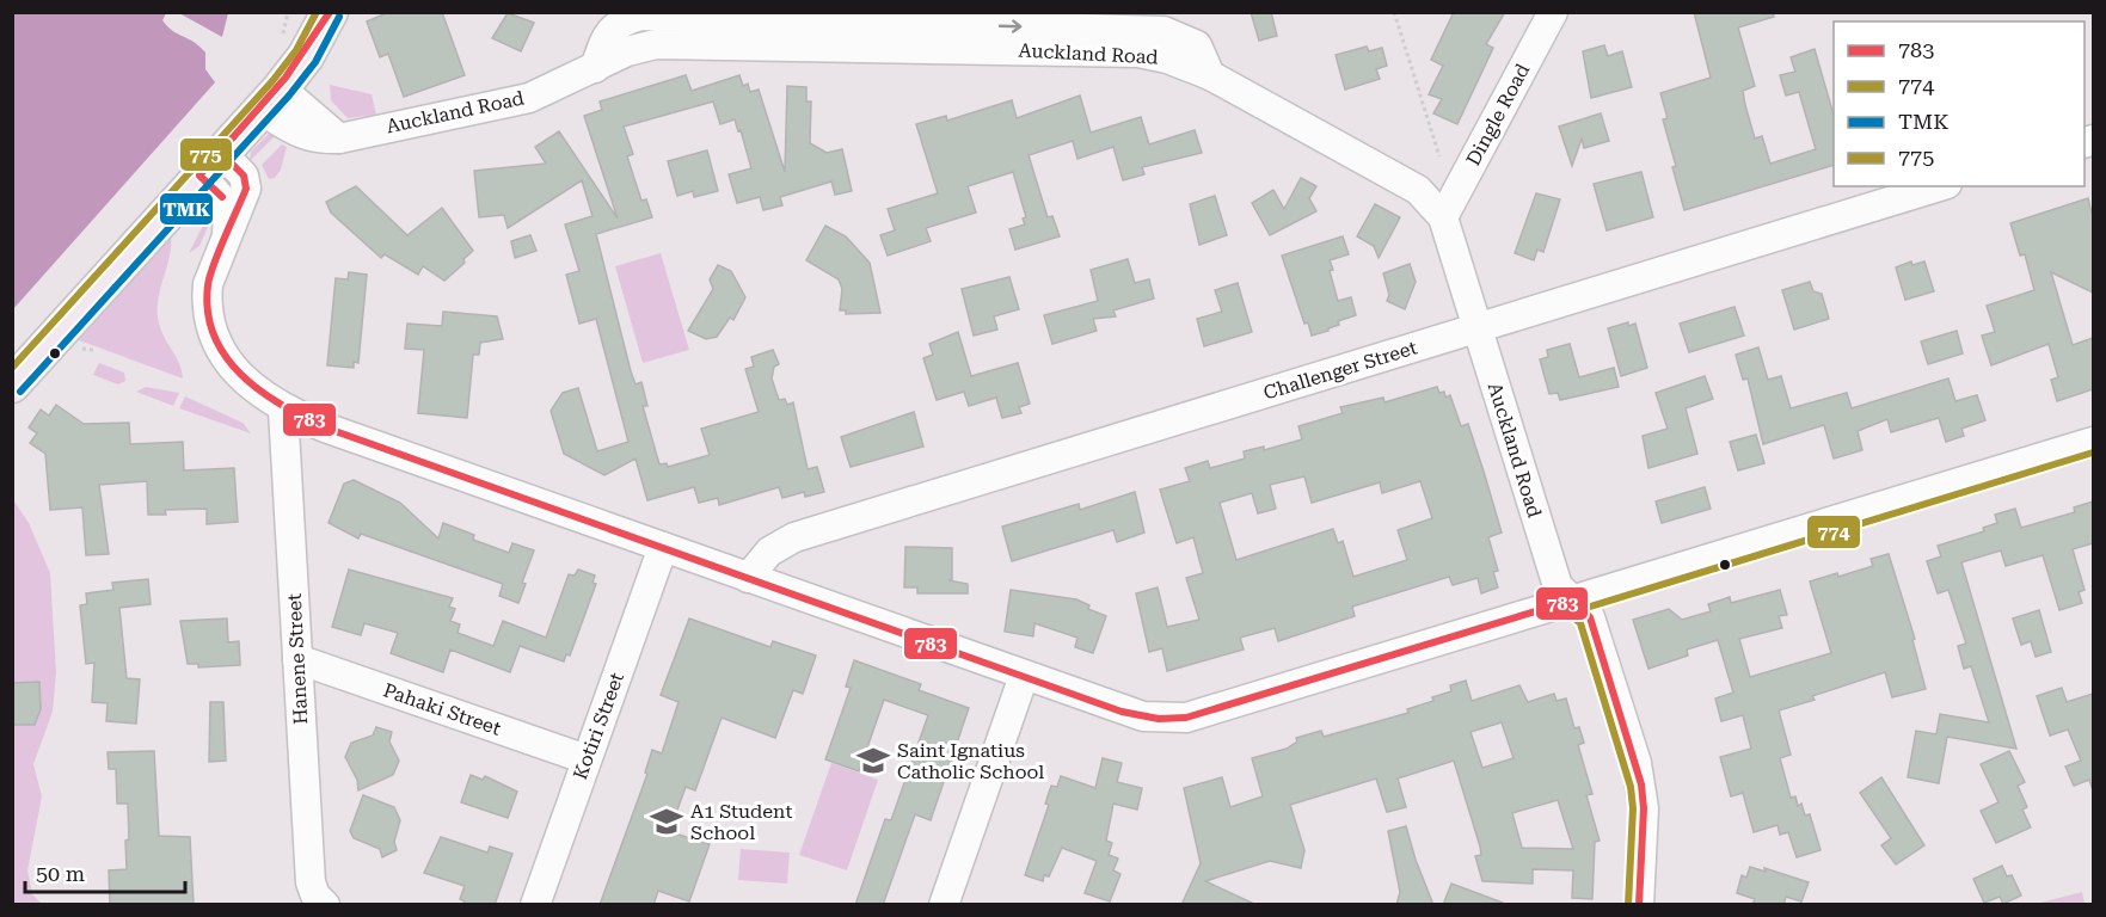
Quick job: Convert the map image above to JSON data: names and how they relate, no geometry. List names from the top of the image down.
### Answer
{
  "streets": {
    "street": [
      "Auckland Road",
      "Dingle Road",
      "Challenger Street",
      "Hanene Street",
      "Pahaki Street",
      "Kotiri Street"
    ]
  },
  "crossings": [
    ["Auckland Road", "Dingle Road"],
    ["Auckland Road", "Challenger Street"],
    ["Hanene Street", "Pahaki Street"],
    ["Pahaki Street", "Kotiri Street"]
  ],
  "places": {
    "school or university": ["Saint Ignatius Catholic School", "A1 Student School"]
  },
  "lines": [
    "transit line 783",
    "transit line 775",
    "transit line TMK",
    "transit line 774"
  ],
  "legend": [
    "783",
    "774",
    "TMK",
    "775"
  ],
  "scale_bar": "50 m"
}
